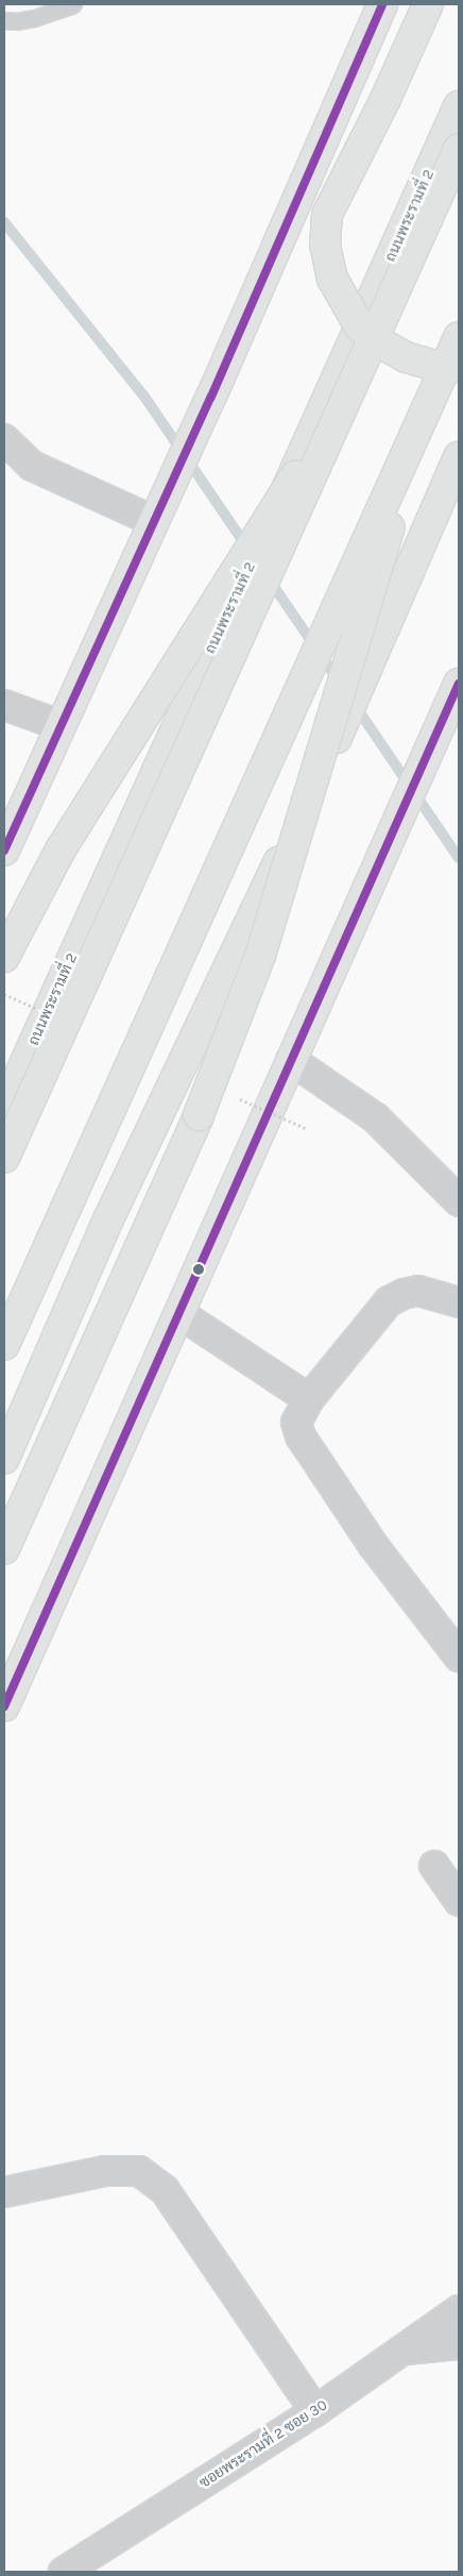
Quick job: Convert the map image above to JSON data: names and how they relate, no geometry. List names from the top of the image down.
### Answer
{
  "streets": {
    "main road": ["ถนนพระรามที่ 2"],
    "street": ["ซอยพระรามที่ 2 ซอย 30"]
  }
}
